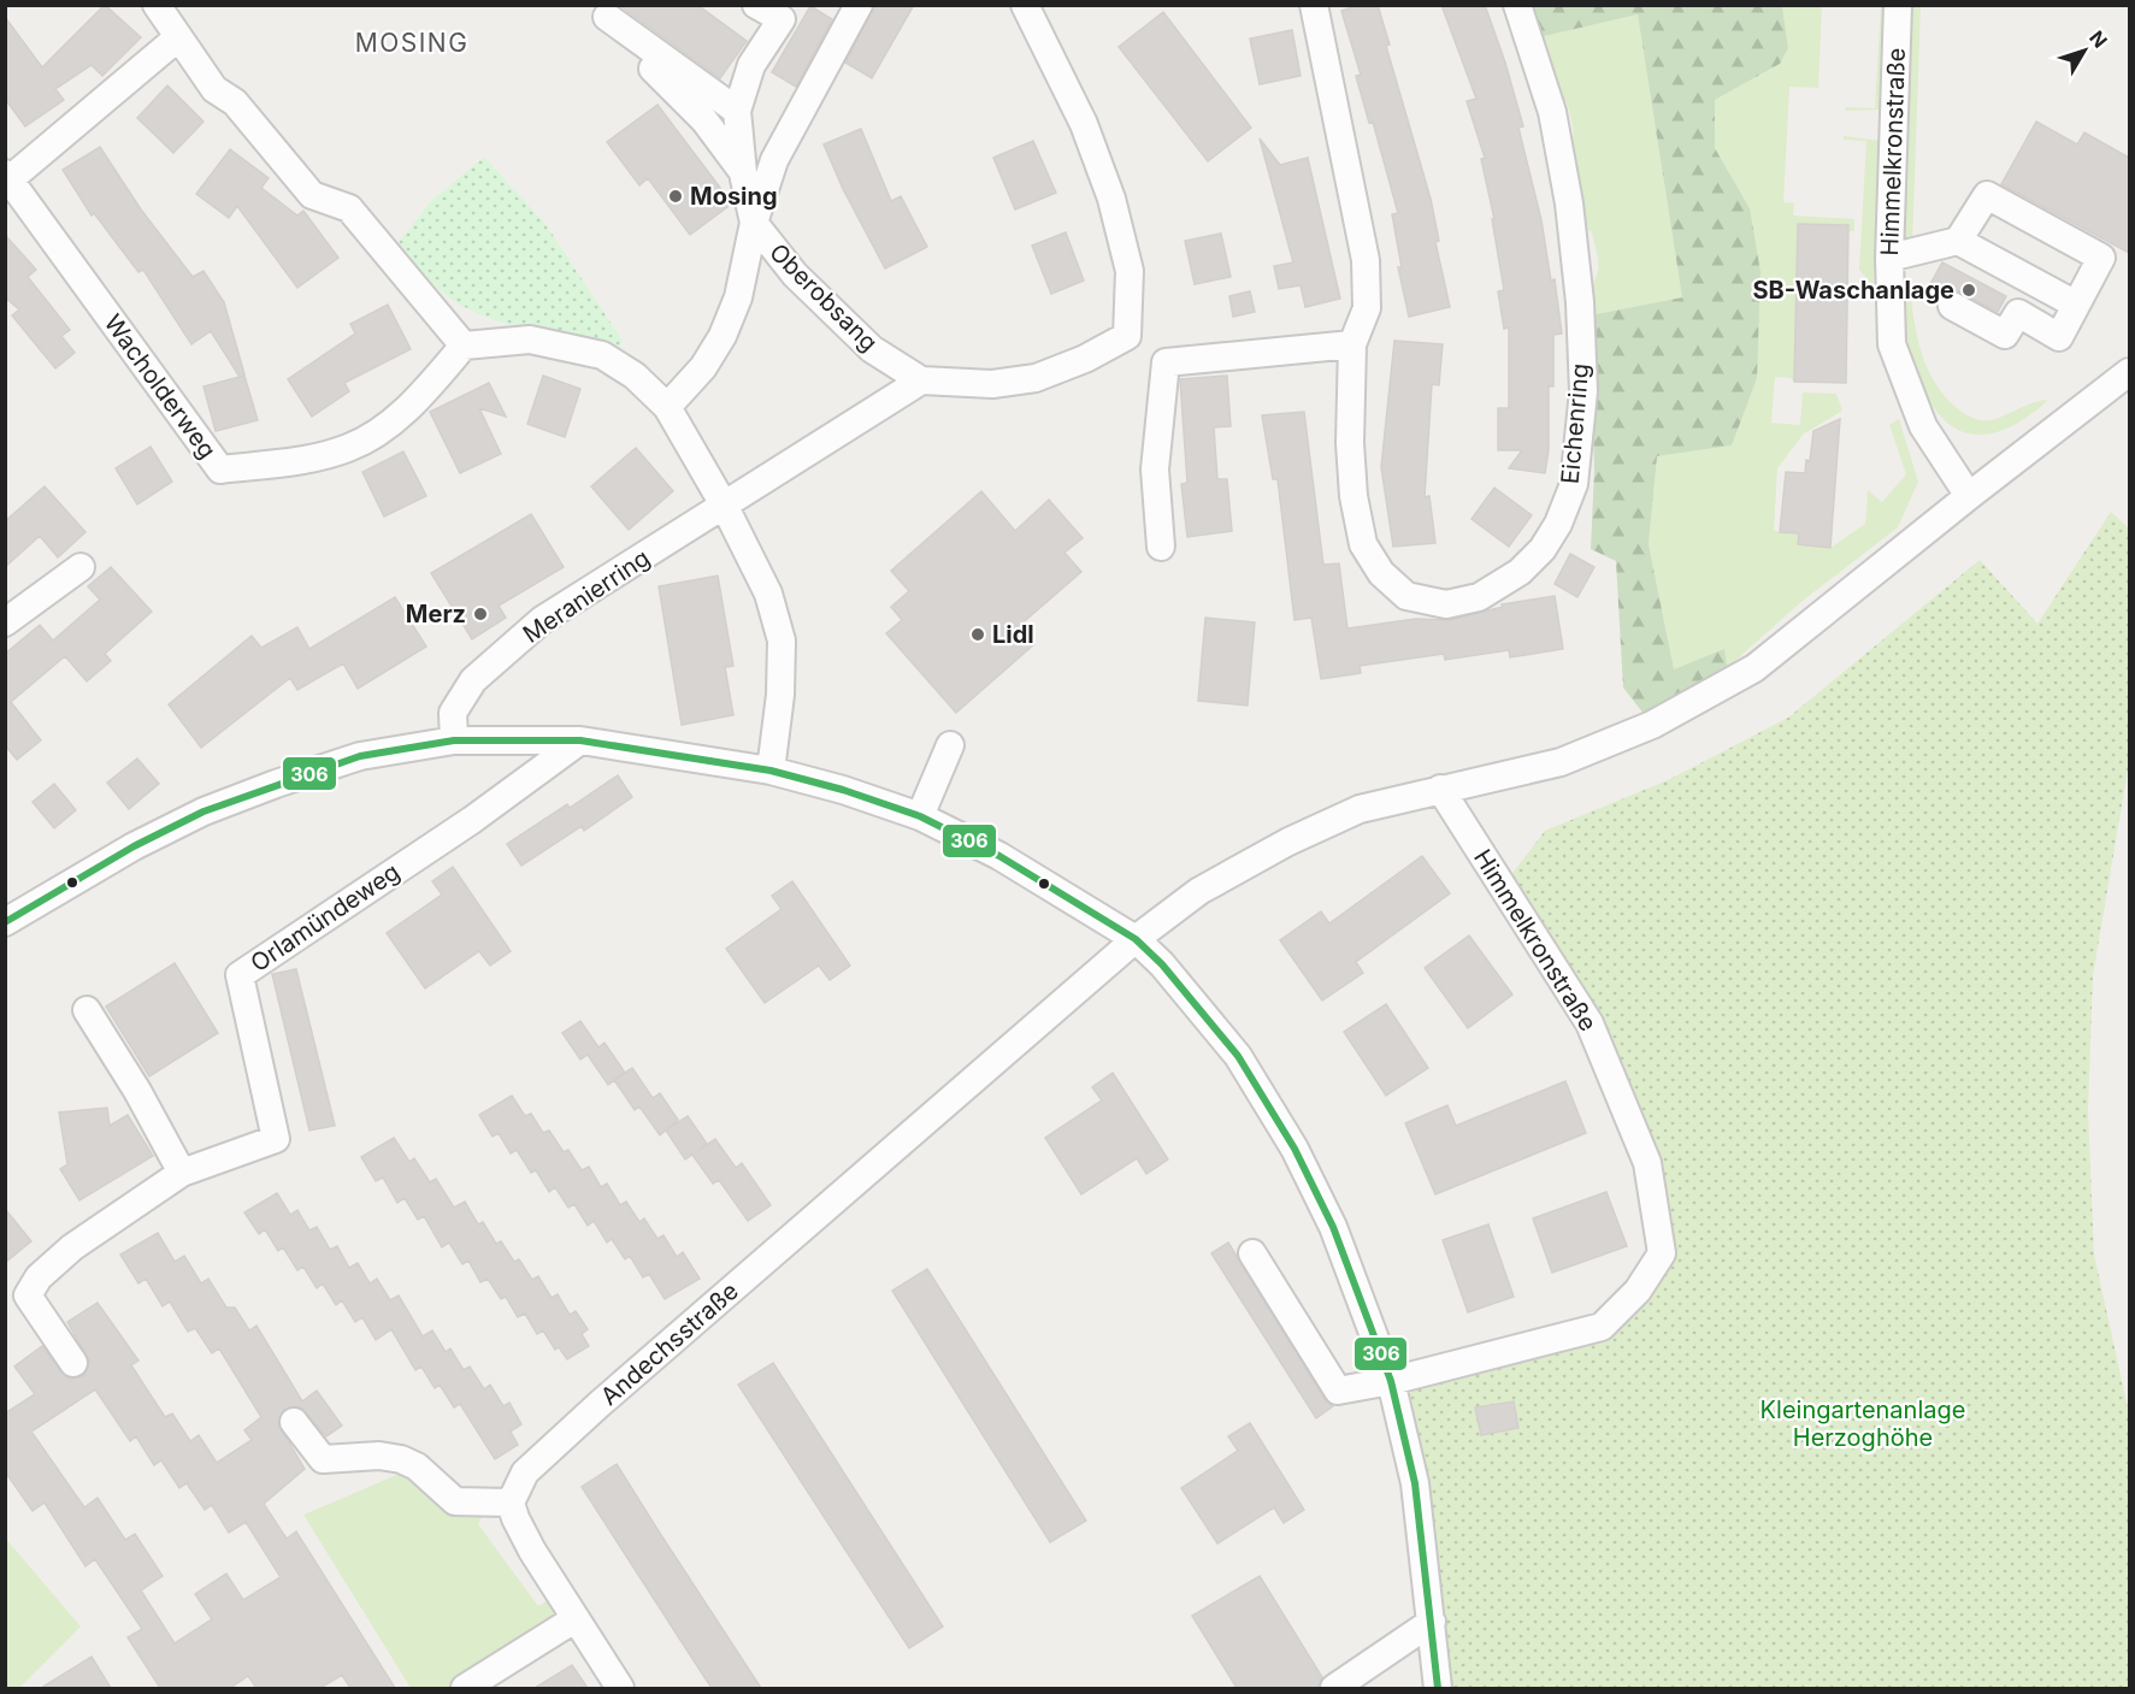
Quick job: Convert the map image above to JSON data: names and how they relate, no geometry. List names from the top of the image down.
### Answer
{
  "streets": {
    "street": [
      "Himmelkronstraße",
      "Oberobsang",
      "Wacholderweg",
      "Eichenring",
      "Meranierring",
      "Orlamündeweg",
      "Andechsstraße"
    ]
  },
  "crossings": [
    ["Oberobsang", "Meranierring"]
  ],
  "districts": ["MOSING"],
  "parks": ["Kleingartenanlage Herzoghöhe"],
  "places": [
    "Mosing",
    "SB-Waschanlage",
    "Merz",
    "Lidl"
  ],
  "lines": ["transit line 306"],
  "north": "top right"
}
